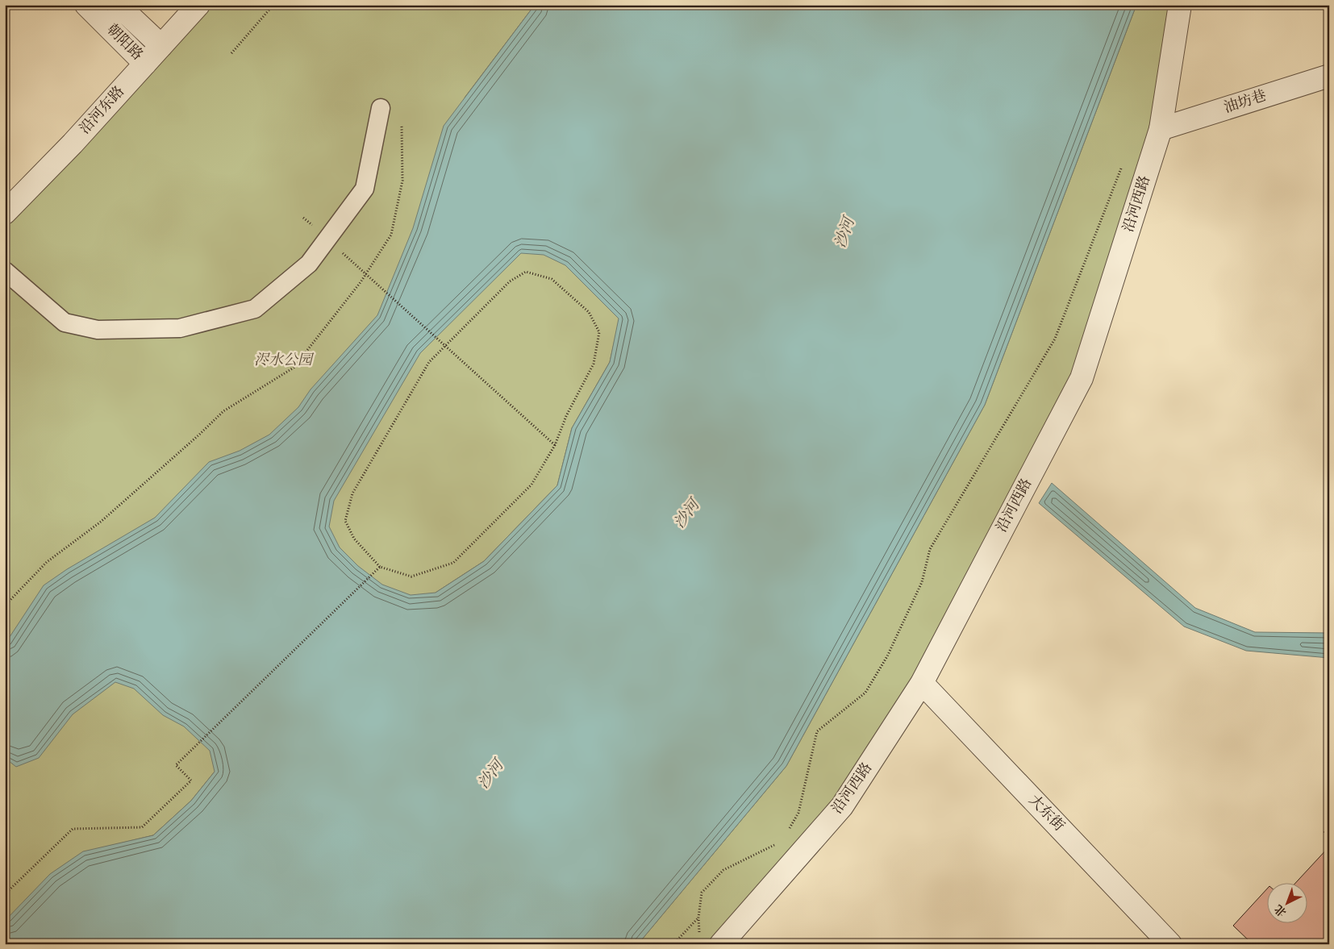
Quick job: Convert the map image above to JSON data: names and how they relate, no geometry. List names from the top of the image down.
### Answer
{
  "streets": {
    "street": [
      "朝阳路",
      "油坊巷",
      "沿河东路",
      "沿河西路",
      "大东街"
    ]
  },
  "crossings": [
    ["朝阳路", "沿河东路"],
    ["油坊巷", "沿河西路"],
    ["沿河西路", "大东街"]
  ],
  "water": ["沙河"],
  "parks": ["浕水公园"],
  "north": "bottom left"
}
